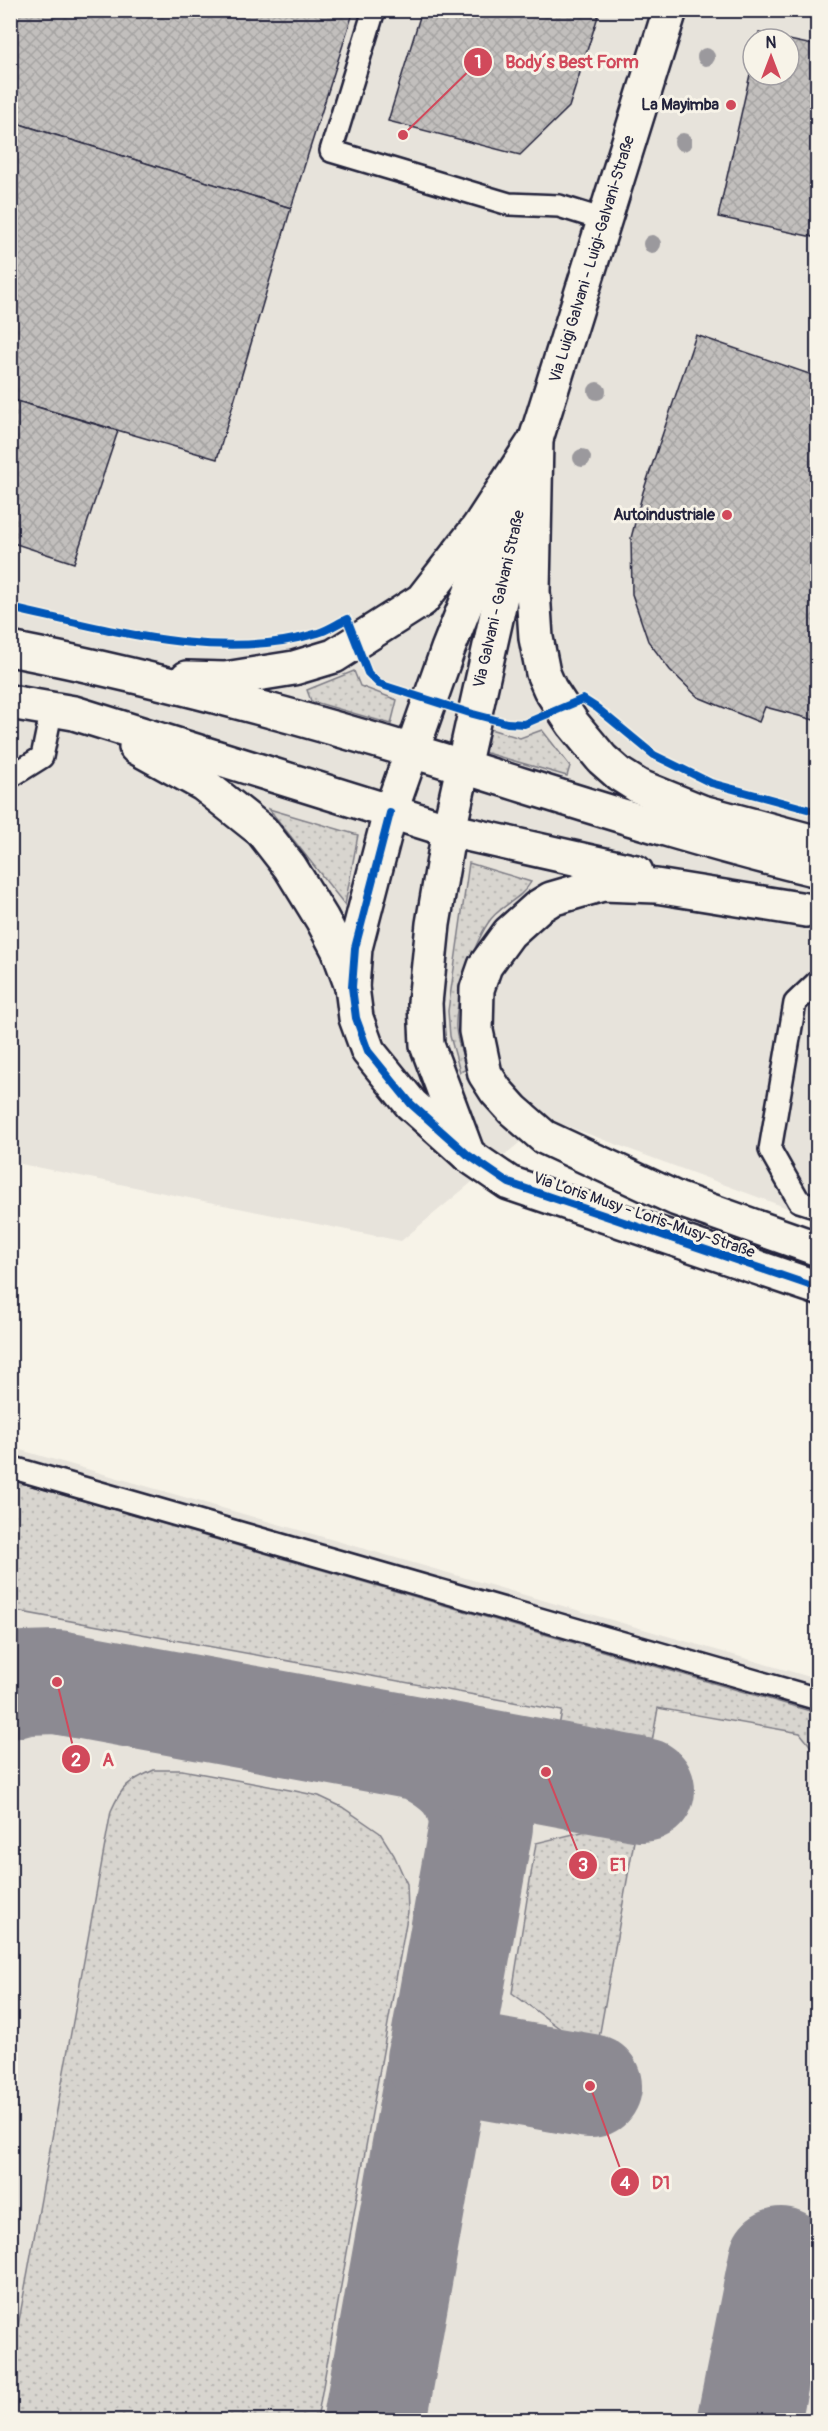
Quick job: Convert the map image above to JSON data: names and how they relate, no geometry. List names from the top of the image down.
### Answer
{
  "streets": {
    "main road": ["Via Luigi Galvani - Luigi-Galvani-Straße", "Via Galvani - Galvani Straße", "Via Loris Musy - Loris-Musy-Straße"]
  },
  "crossings": [
    ["Via Luigi Galvani - Luigi-Galvani-Straße", "Via Galvani - Galvani Straße"]
  ],
  "places": [
    "La Mayimba",
    "Body´s Best Form",
    "Autoindustriale",
    "A",
    "E1",
    "D1"
  ],
  "north": "top"
}
